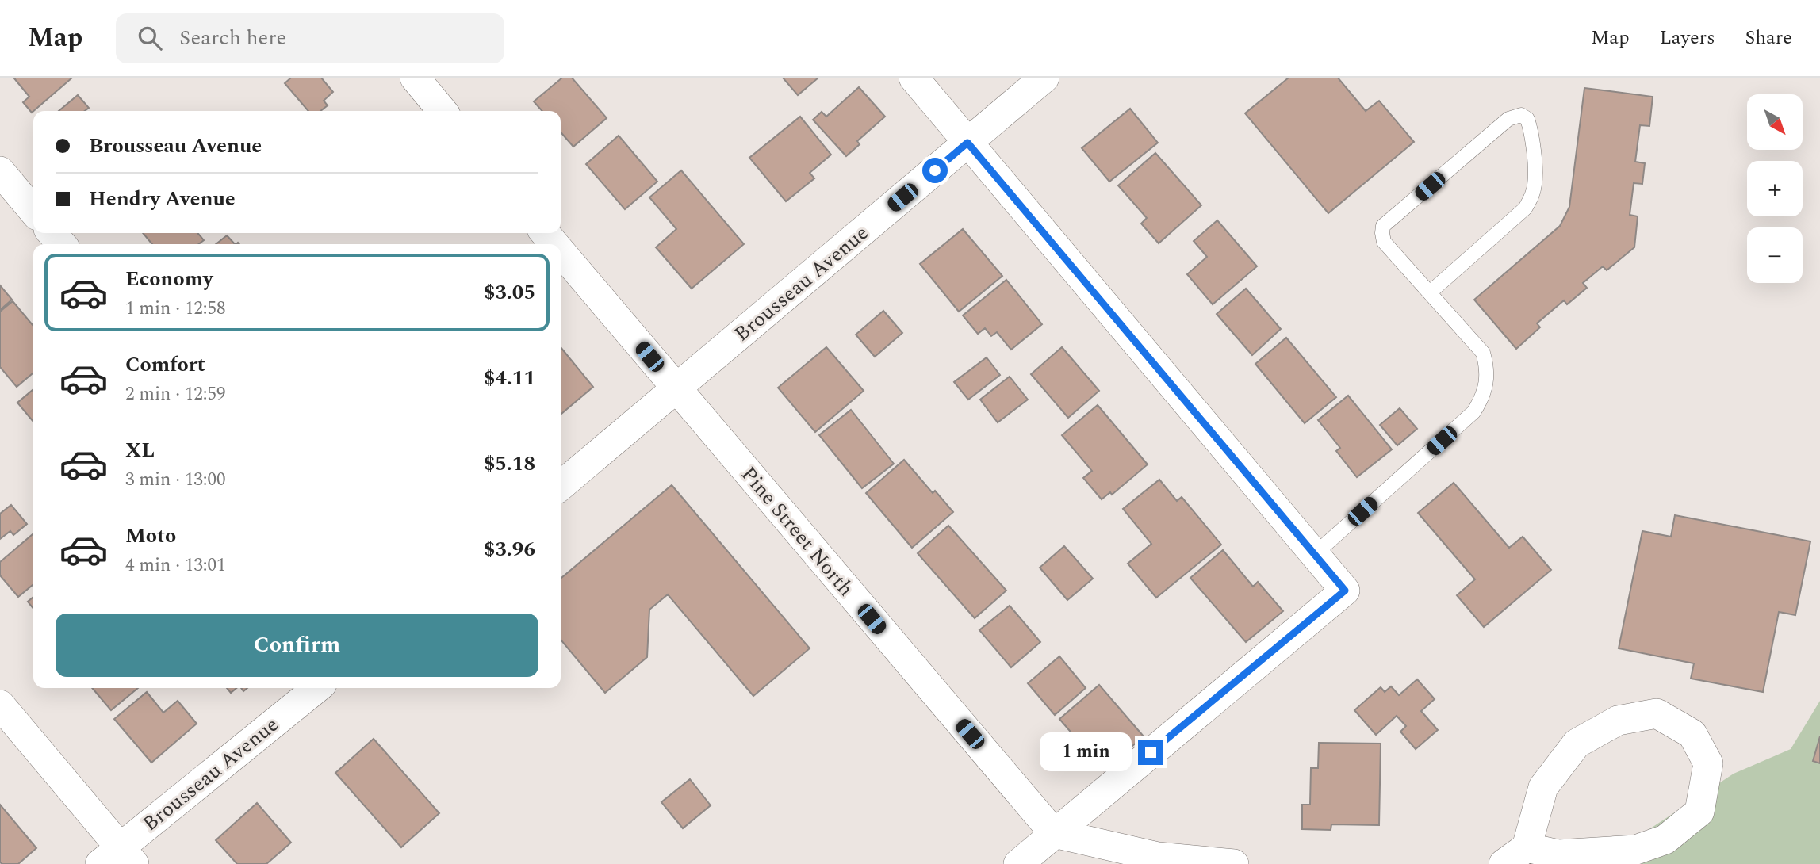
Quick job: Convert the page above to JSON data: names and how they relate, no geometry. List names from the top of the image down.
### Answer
{
  "streets": {
    "street": ["Brousseau Avenue", "Pine Street North"]
  },
  "crossings": [
    ["Brousseau Avenue", "Pine Street North"]
  ],
  "north": "bottom right",
  "page": {
    "header": "Map",
    "search": "Search here",
    "nav": ["Map", "Layers", "Share"],
    "map_buttons": ["+", "−"],
    "banner": ["Brousseau Avenue", "Hendry Avenue"],
    "list": [
      {
        "name": "Economy",
        "note": "1 min · 12:58",
        "value": "$3.05"
      },
      {
        "name": "Comfort",
        "note": "2 min · 12:59",
        "value": "$4.11"
      },
      {
        "name": "XL",
        "note": "3 min · 13:00",
        "value": "$5.18"
      },
      {
        "name": "Moto",
        "note": "4 min · 13:01",
        "value": "$3.96"
      }
    ],
    "buttons": "Confirm",
    "bubble": "1 min"
  }
}
